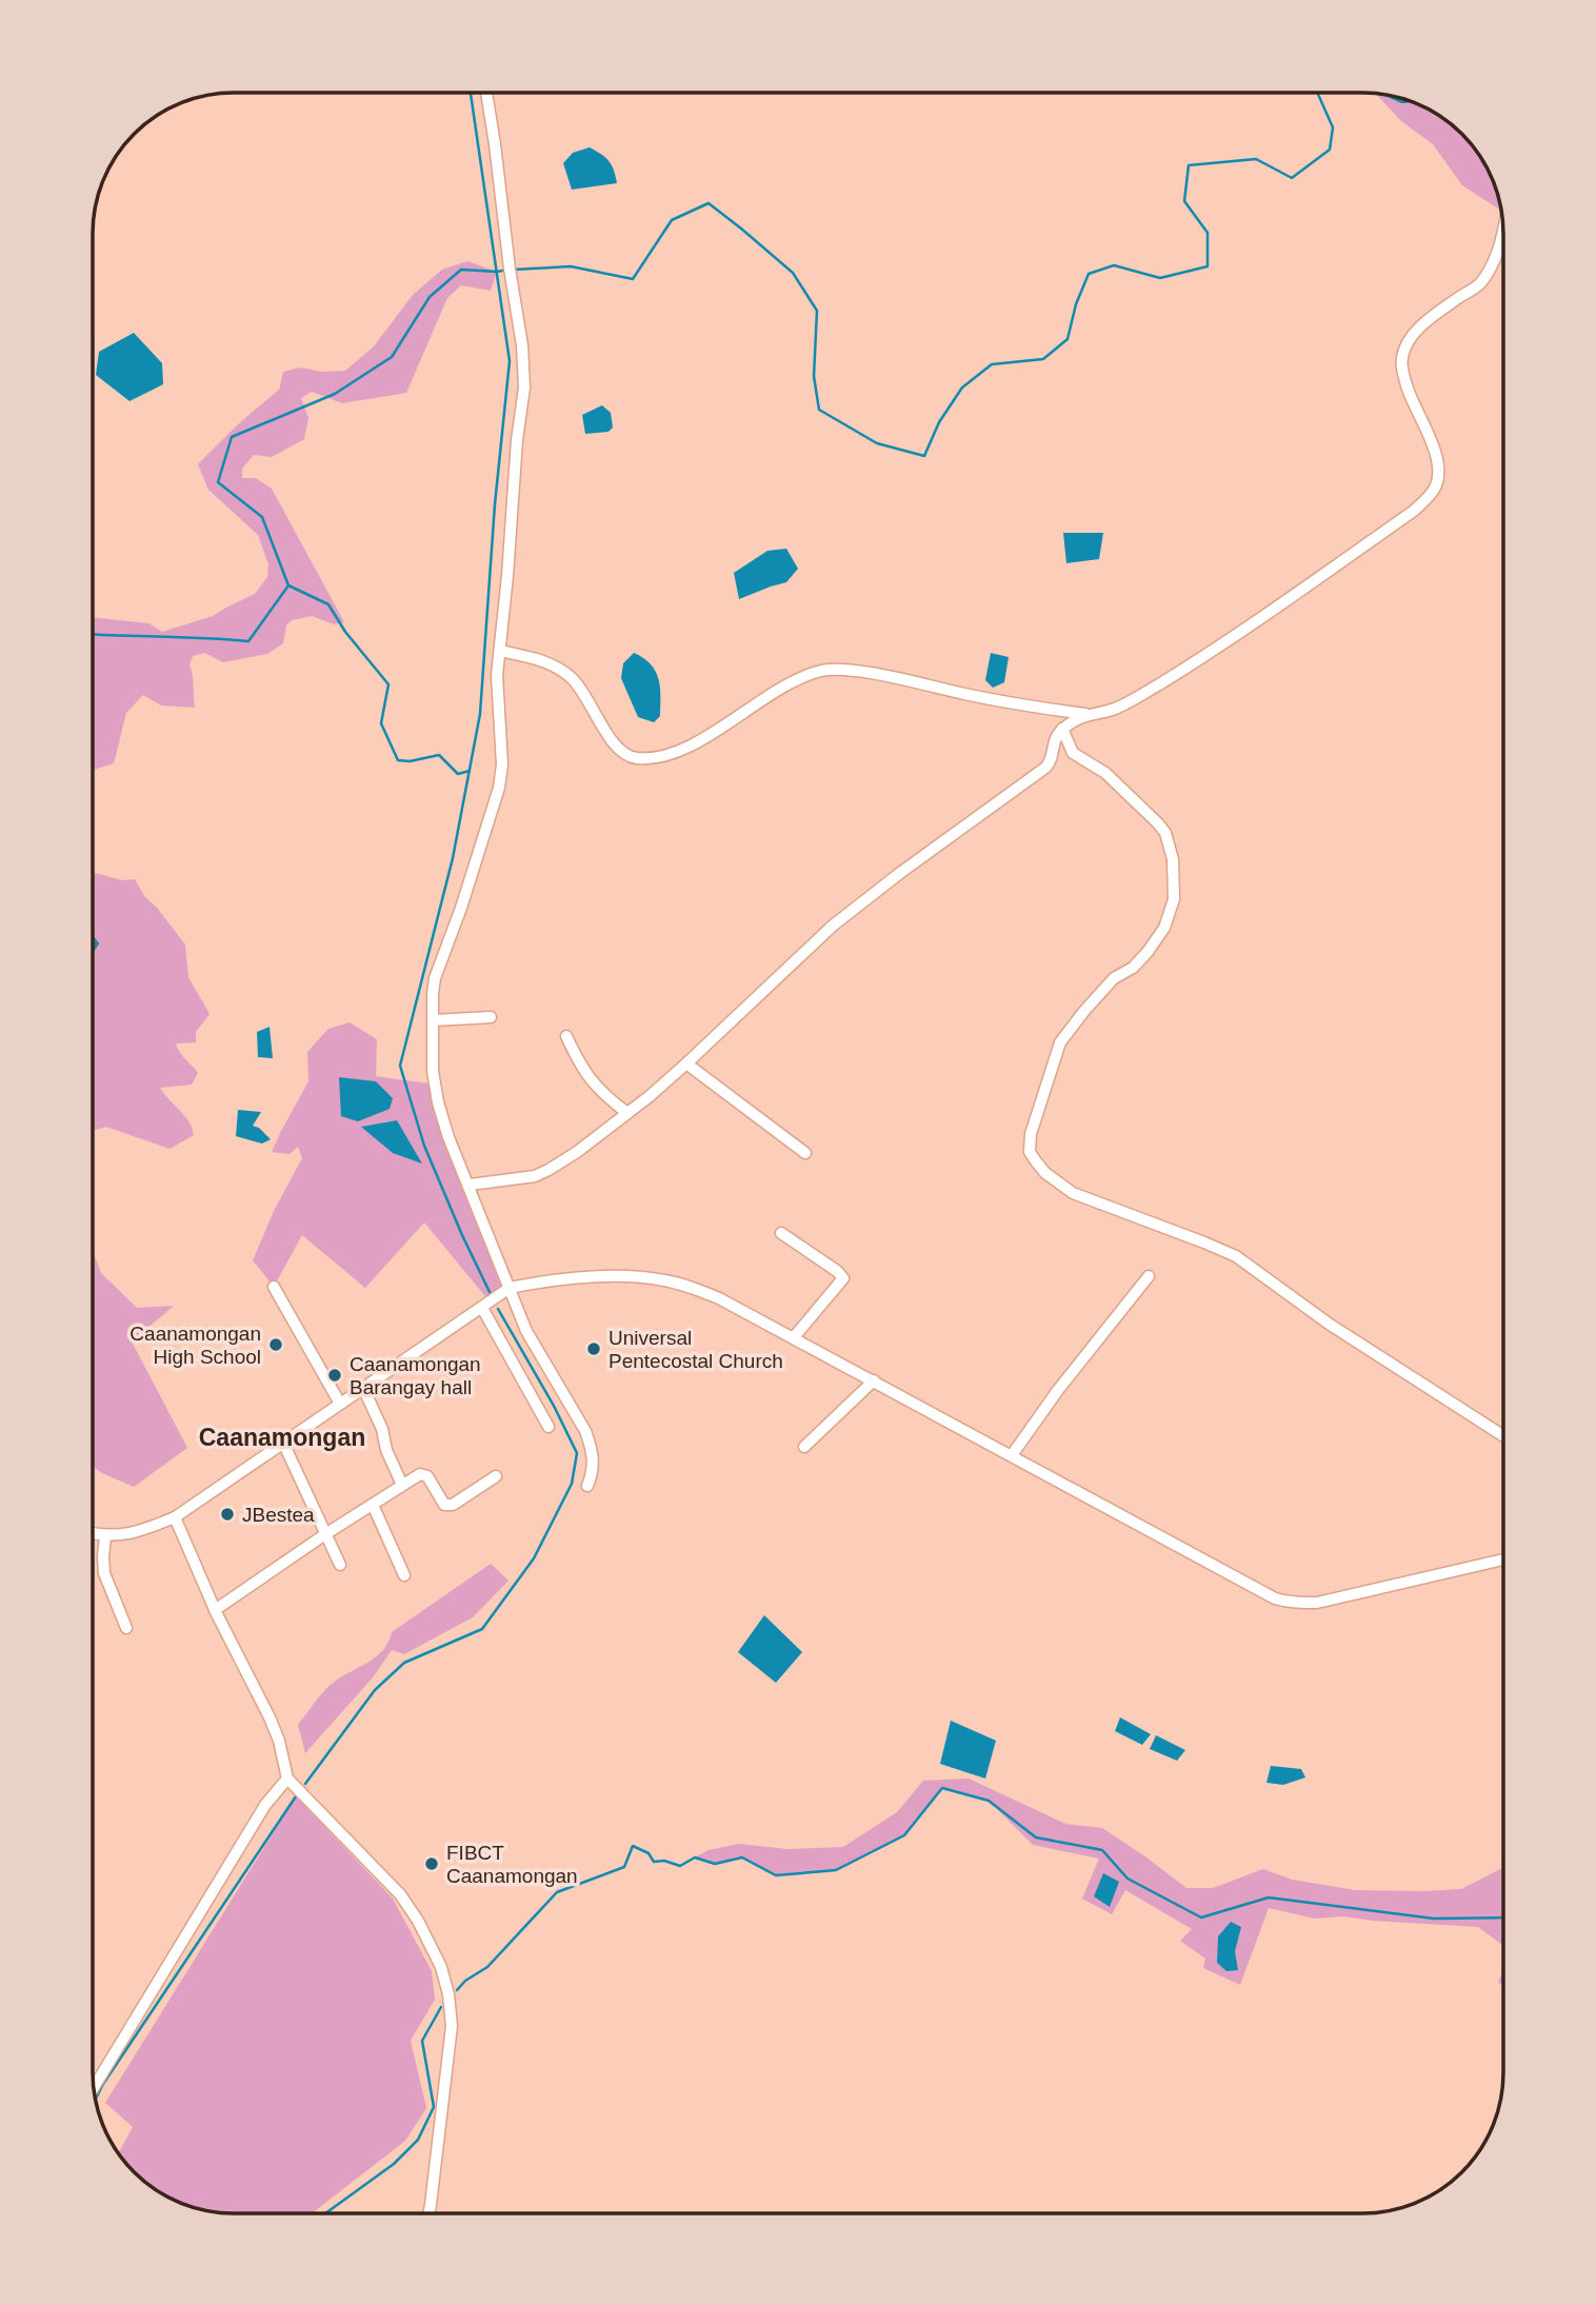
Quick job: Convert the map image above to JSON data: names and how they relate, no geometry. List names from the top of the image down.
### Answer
{
  "districts": ["Caanamongan"],
  "places": [
    "Caanamongan High School",
    "Universal Pentecostal Church",
    "Caanamongan Barangay hall",
    "JBestea",
    "FIBCT Caanamongan"
  ]
}
